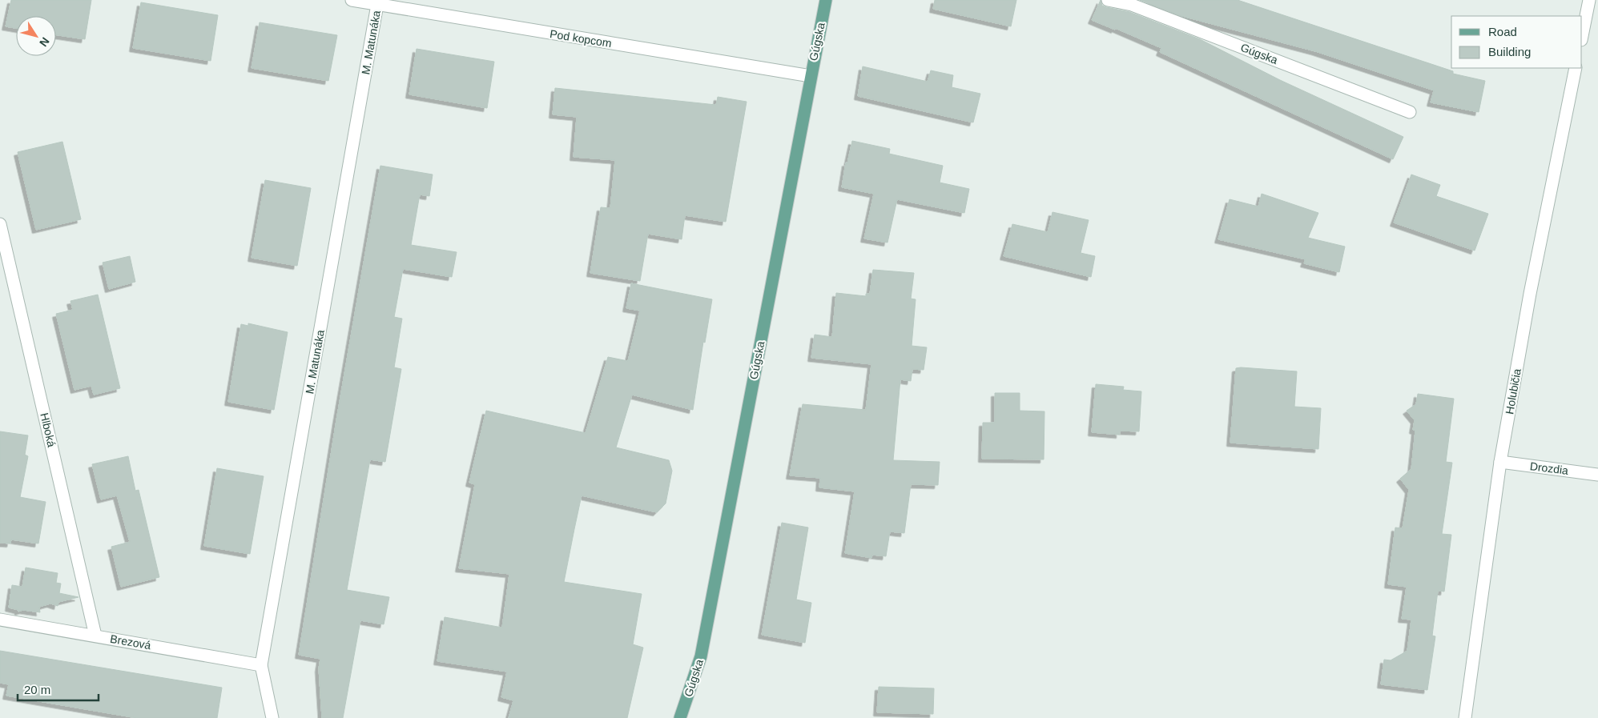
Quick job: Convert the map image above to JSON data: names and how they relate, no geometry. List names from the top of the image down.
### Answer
{
  "streets": {
    "main road": ["Gúgska"],
    "street": [
      "Pod kopcom",
      "M. Matunáka",
      "Holubičia",
      "Hlboká",
      "Drozdia",
      "Brezová"
    ]
  },
  "crossings": [
    ["Pod kopcom", "Gúgska"],
    ["Pod kopcom", "M. Matunáka"],
    ["M. Matunáka", "Brezová"],
    ["Holubičia", "Drozdia"],
    ["Hlboká", "Brezová"]
  ],
  "legend": ["Road", "Building"],
  "scale_bar": "20 m",
  "north": "bottom right"
}
